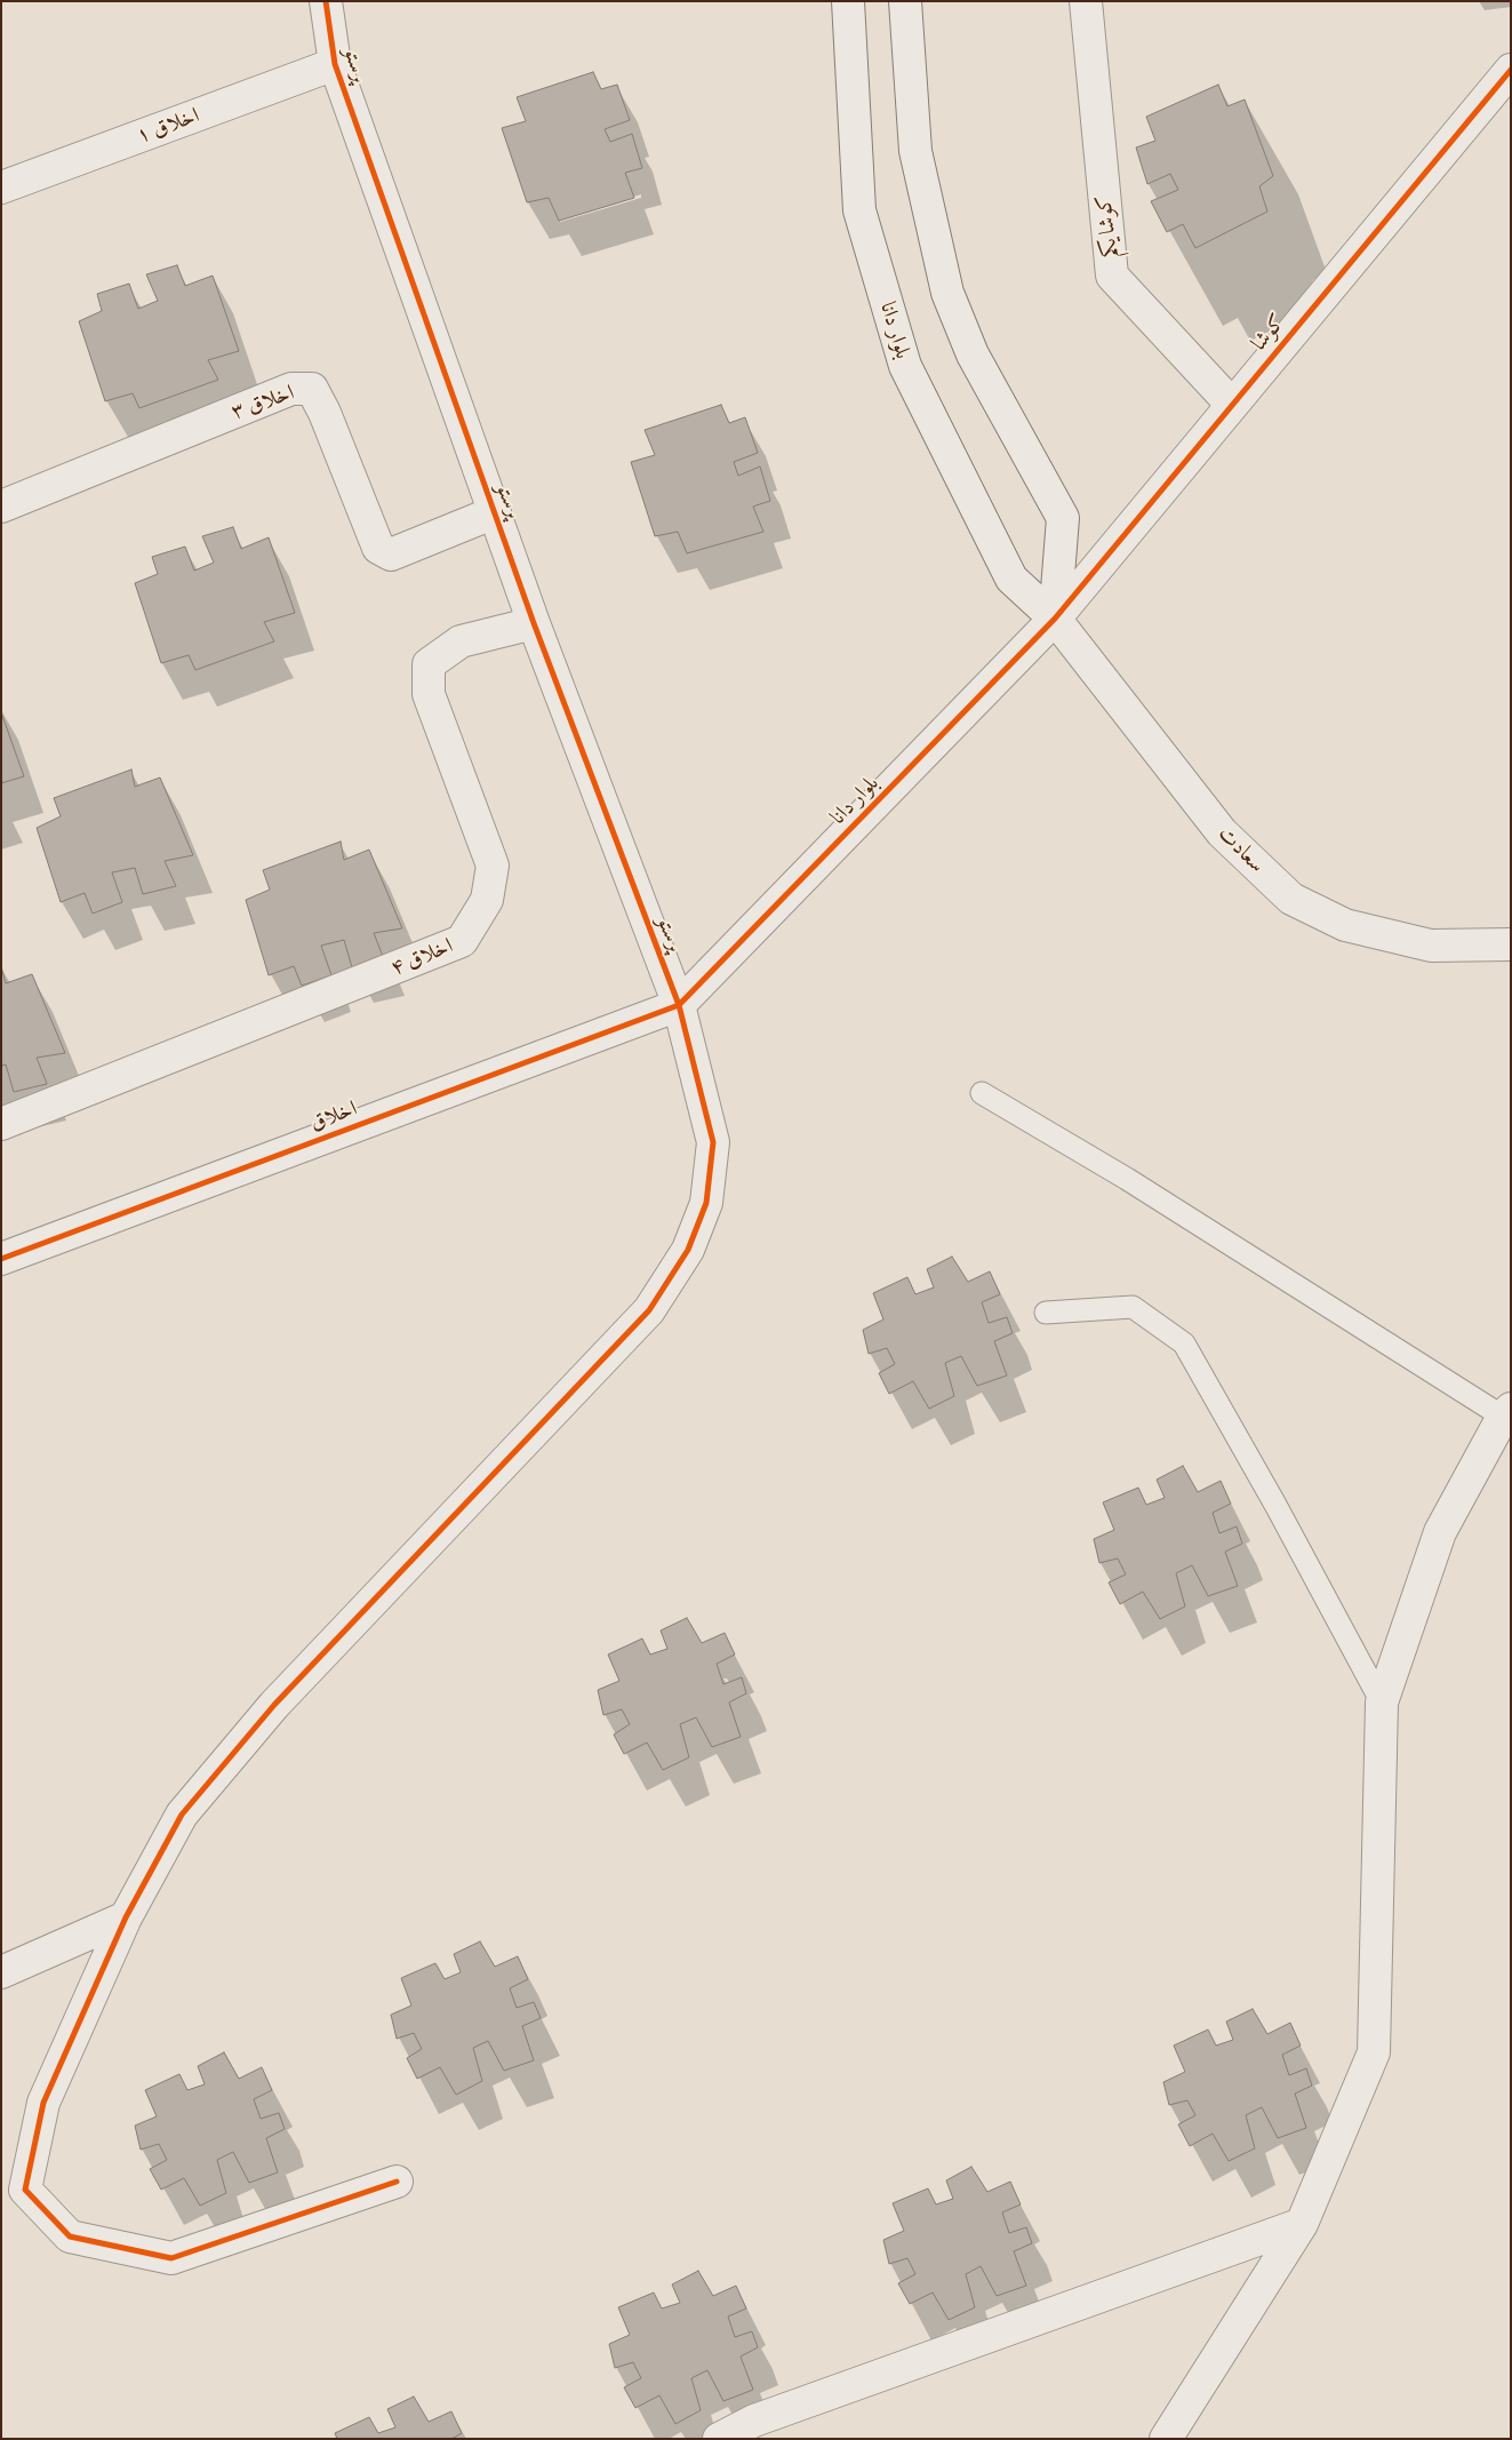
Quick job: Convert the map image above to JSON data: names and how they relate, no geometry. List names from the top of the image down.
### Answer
{
  "streets": {
    "street": [
      "پرستو",
      "اخلاق ۱",
      "کوشا یکم",
      "بلوار دانا",
      "کوشا",
      "اخلاق ۳",
      "سعادت",
      "اخلاق ۴",
      "اخلاق"
    ]
  },
  "crossings": [
    ["پرستو", "اخلاق ۱"],
    ["پرستو", "بلوار دانا"],
    ["پرستو", "اخلاق ۳"],
    ["پرستو", "اخلاق ۴"],
    ["پرستو", "اخلاق"],
    ["کوشا یکم", "کوشا"],
    ["بلوار دانا", "کوشا"],
    ["بلوار دانا", "سعادت"],
    ["بلوار دانا", "اخلاق"],
    ["کوشا", "سعادت"]
  ]
}
